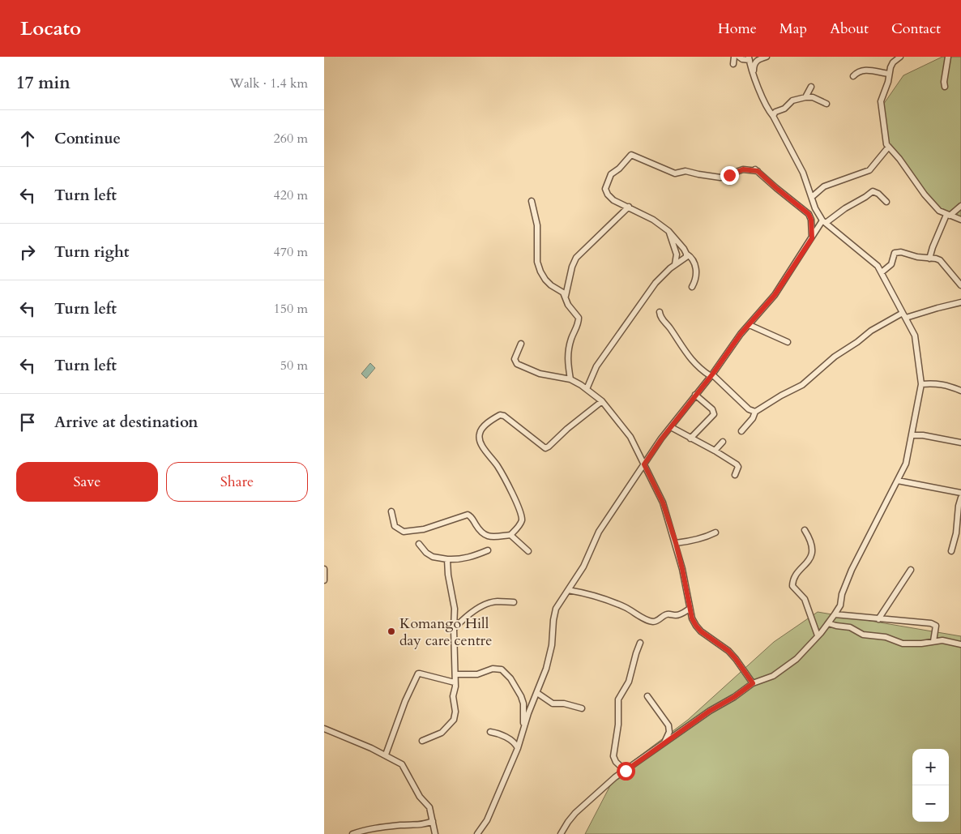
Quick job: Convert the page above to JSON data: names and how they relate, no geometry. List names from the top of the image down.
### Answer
{
  "places": ["Komango Hill day care centre"],
  "page": {
    "header": "Locato",
    "nav": [
      "Home",
      "Map",
      "About",
      "Contact"
    ],
    "heading": ["17 min", "Walk · 1.4 km"],
    "list": [
      ["Continue", "260 m"],
      ["Turn left", "420 m"],
      ["Turn right", "470 m"],
      ["Turn left", "150 m"],
      ["Turn left", "50 m"],
      "Arrive at destination"
    ],
    "buttons": ["Save", "Share"],
    "map_buttons": ["+", "−"]
  }
}
